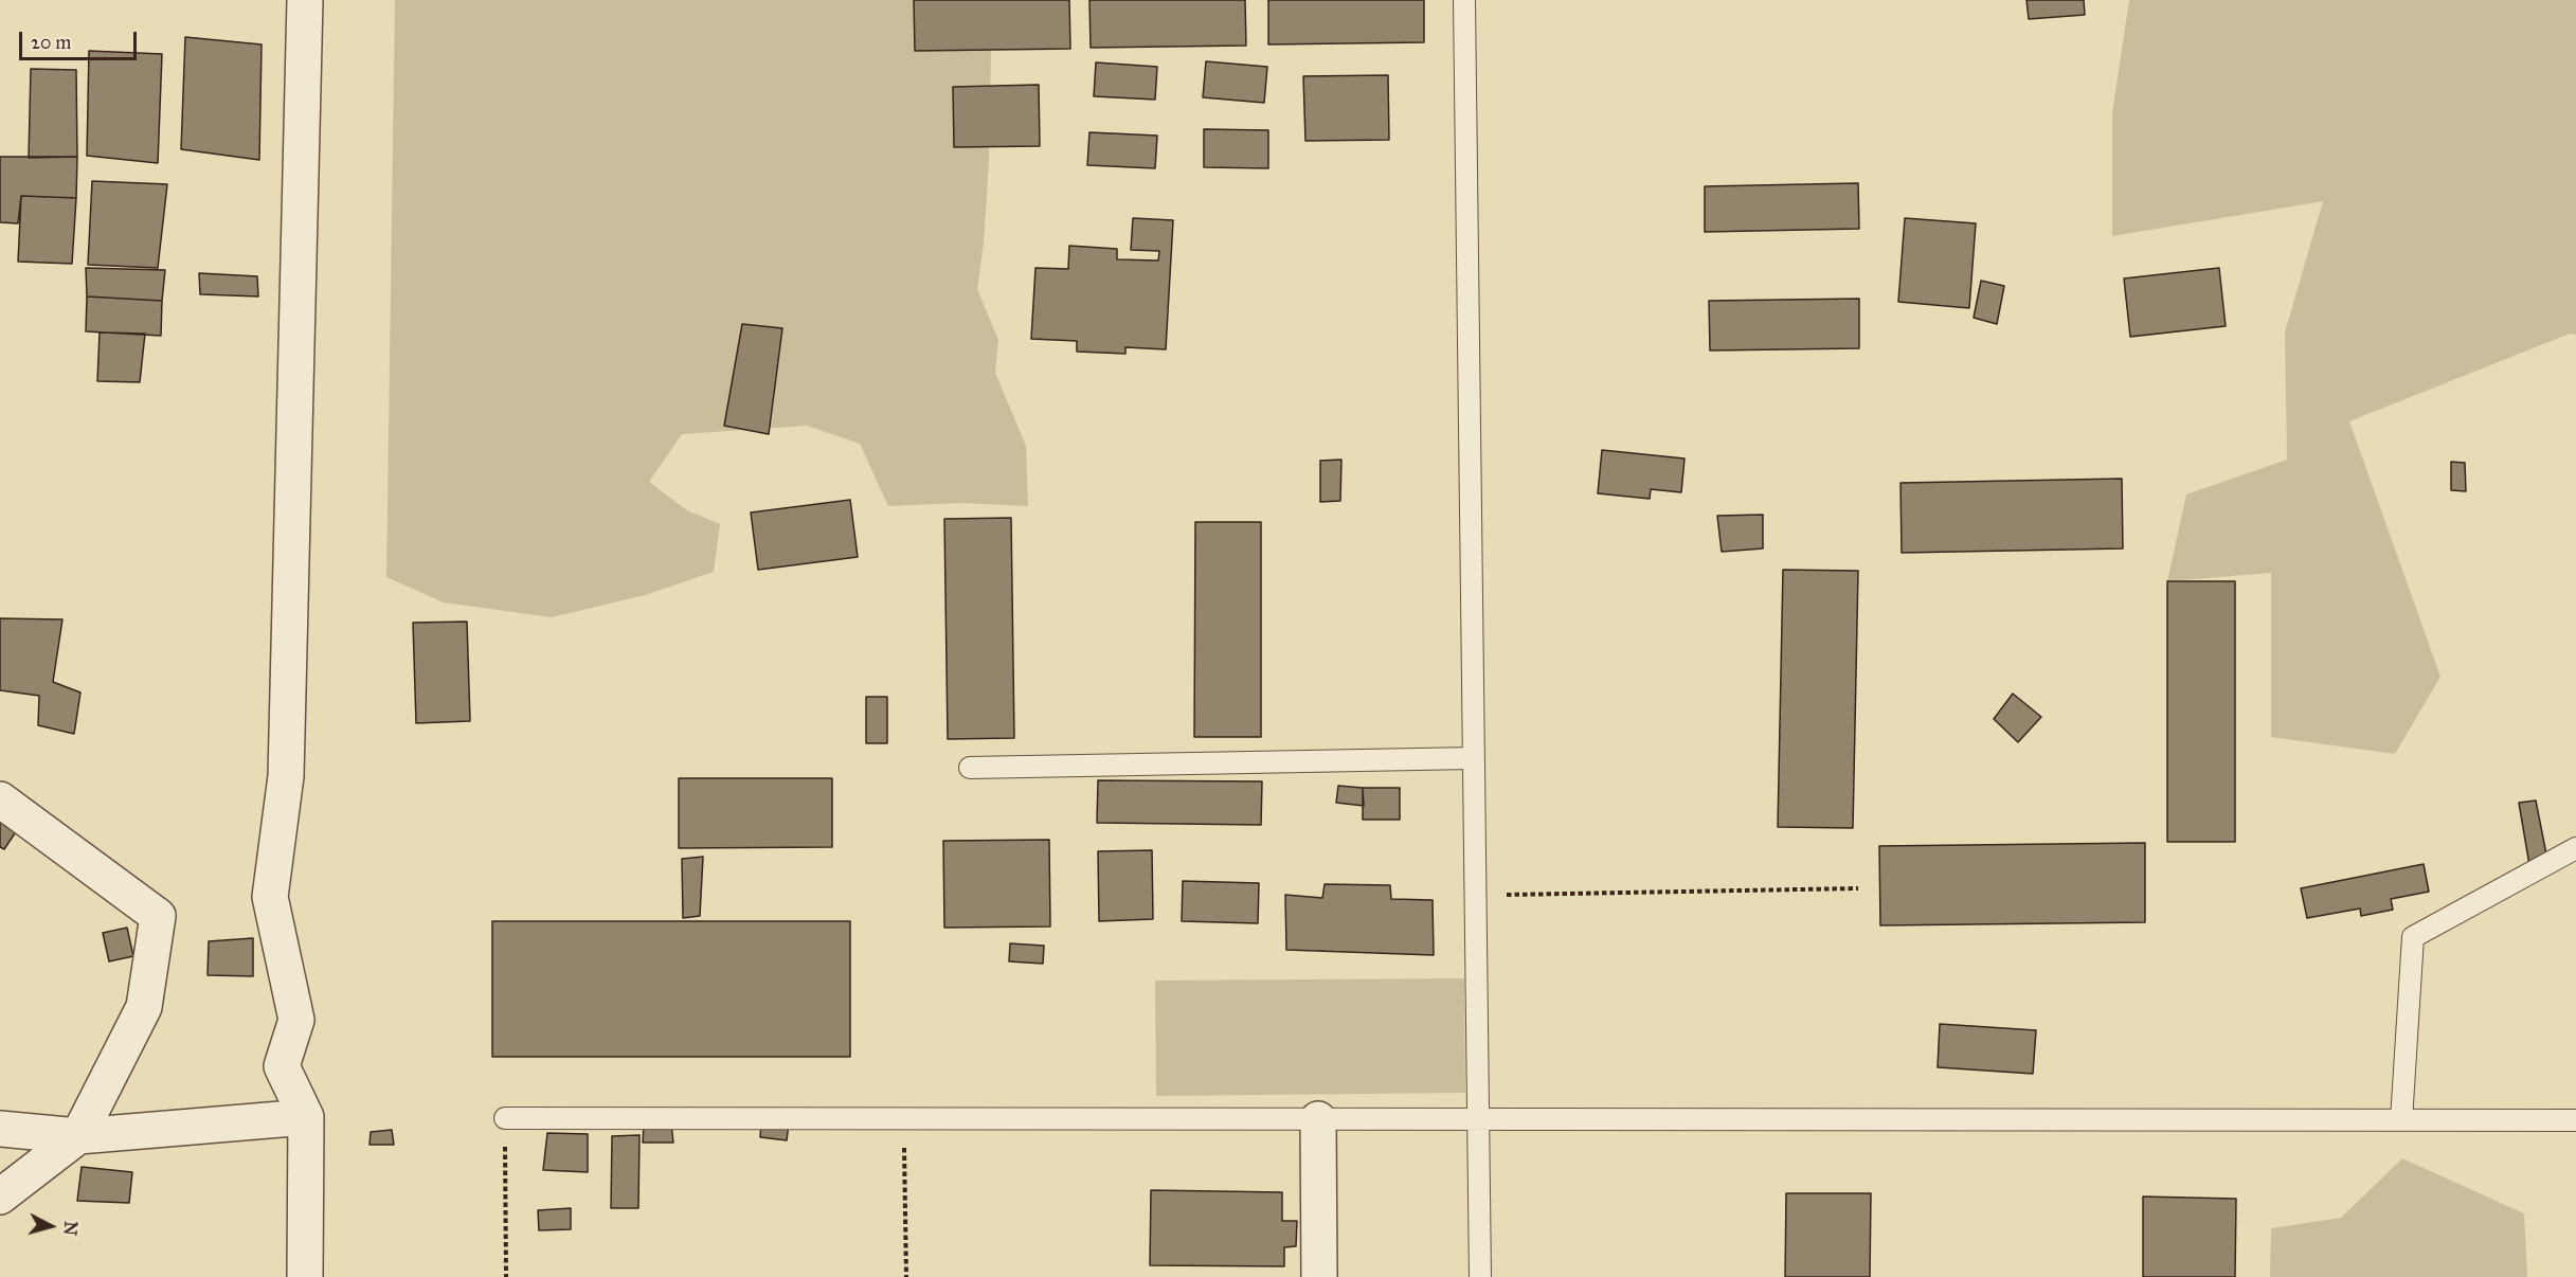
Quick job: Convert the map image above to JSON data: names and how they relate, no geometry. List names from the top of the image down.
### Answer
{
  "scale_bar": "20 m",
  "north": "right"
}
